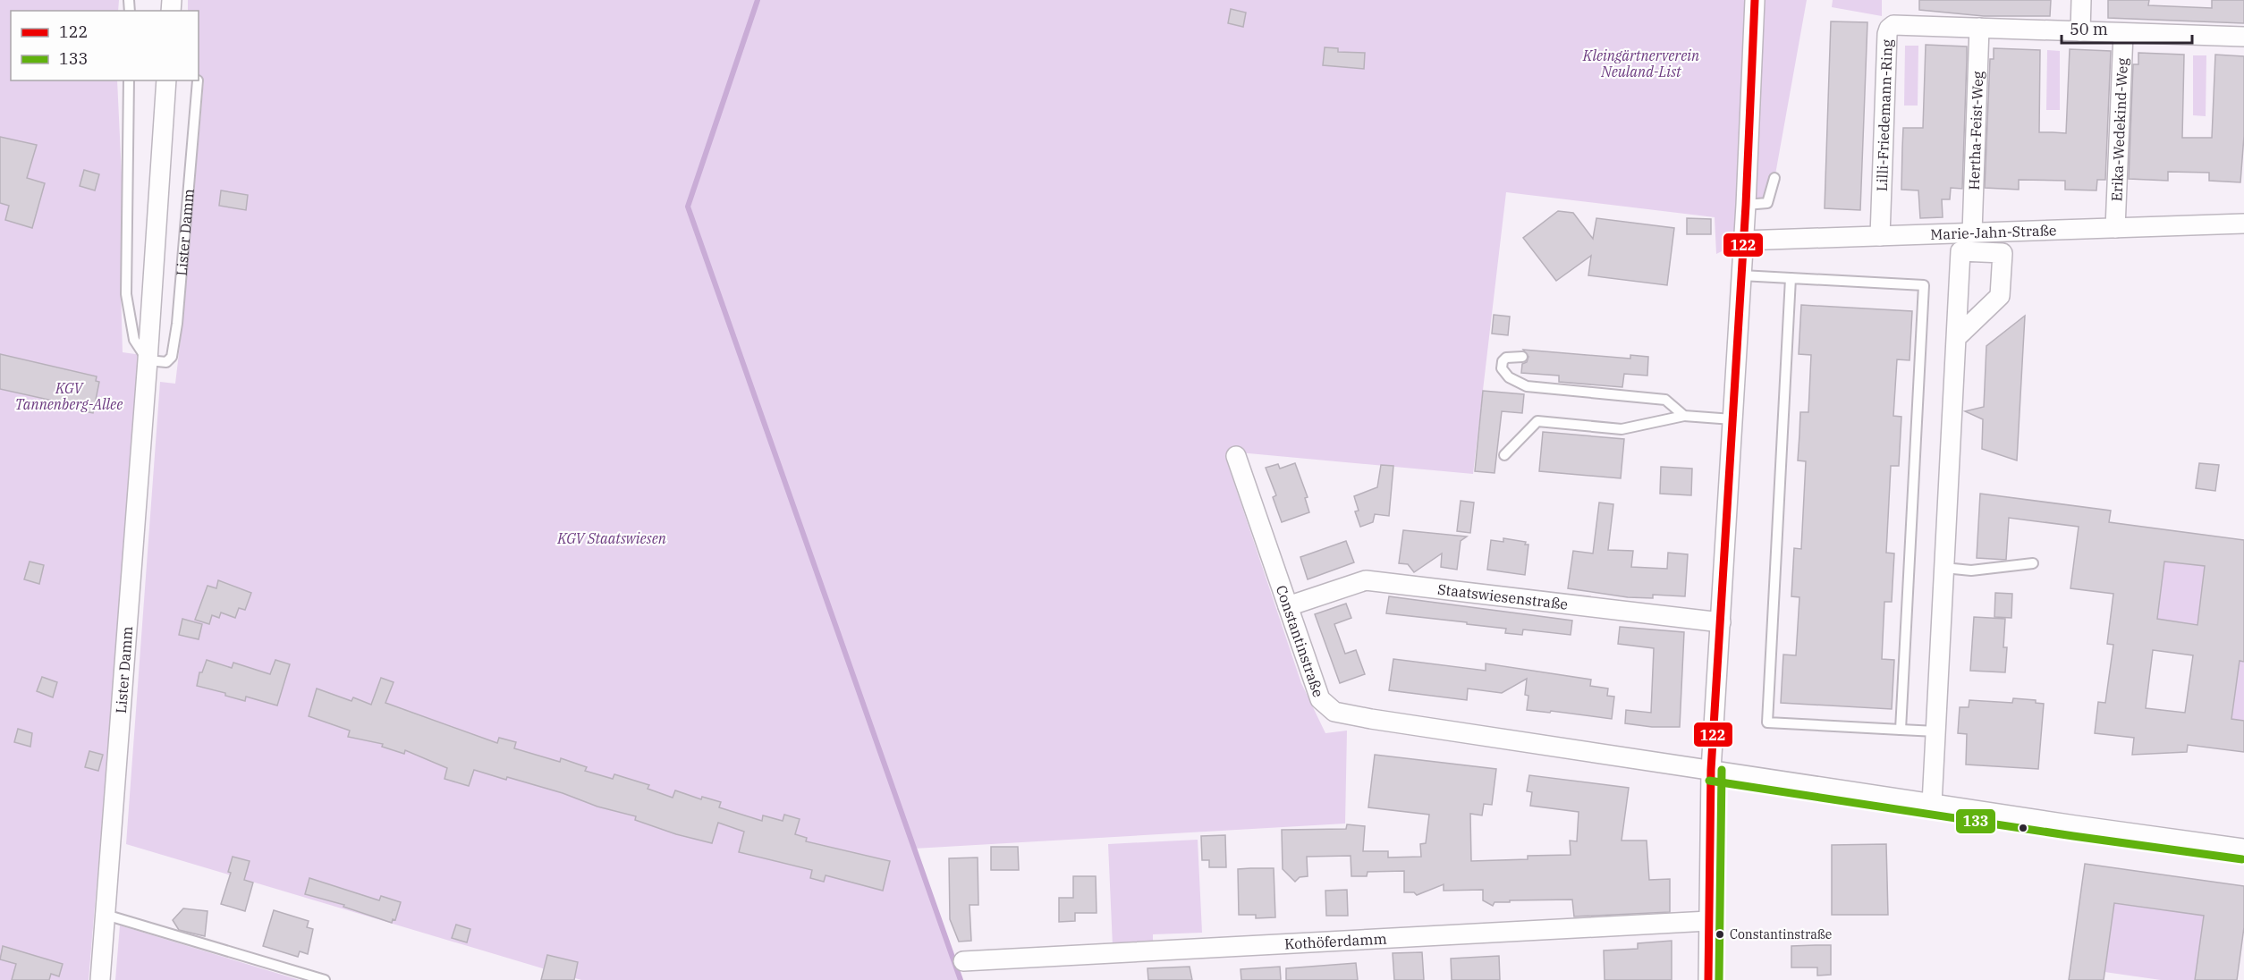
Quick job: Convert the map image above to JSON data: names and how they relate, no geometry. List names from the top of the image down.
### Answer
{
  "streets": {
    "street": [
      "Lilli-Friedemann-Ring",
      "Hertha-Feist-Weg",
      "Erika-Wedekind-Weg",
      "Marie-Jahn-Straße",
      "Lister Damm",
      "Staatswiesenstraße",
      "Constantinstraße",
      "Kothöferdamm"
    ]
  },
  "crossings": [
    ["Lilli-Friedemann-Ring", "Hertha-Feist-Weg"],
    ["Lilli-Friedemann-Ring", "Erika-Wedekind-Weg"],
    ["Lilli-Friedemann-Ring", "Marie-Jahn-Straße"],
    ["Hertha-Feist-Weg", "Marie-Jahn-Straße"],
    ["Erika-Wedekind-Weg", "Marie-Jahn-Straße"],
    ["Staatswiesenstraße", "Constantinstraße"]
  ],
  "parks": ["Kleingärtnerverein Neuland-List", "KGV Tannenberg-Allee", "KGV Staatswiesen"],
  "places": ["Constantinstraße"],
  "lines": ["transit line 122", "transit line 133"],
  "legend": ["122", "133"],
  "scale_bar": "50 m"
}
